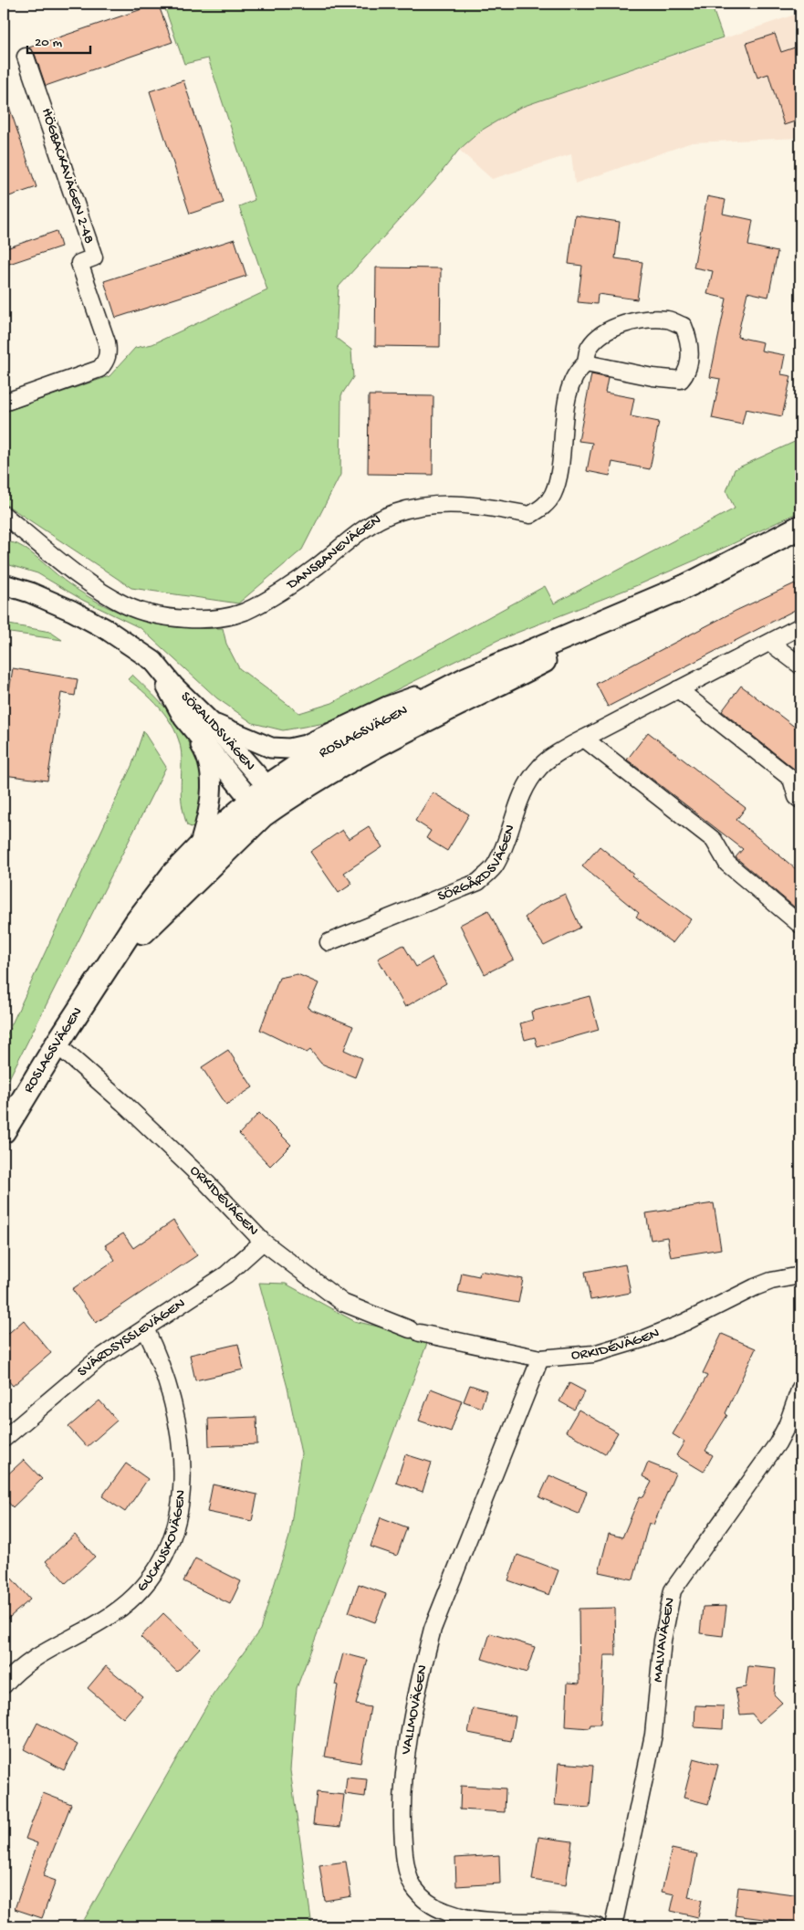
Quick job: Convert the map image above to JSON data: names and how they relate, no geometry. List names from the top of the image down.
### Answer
{
  "streets": {
    "main road": ["ROSLAGSVÄGEN"],
    "street": [
      "HÖGBACKAVÄGEN 2-48",
      "DANSBANEVÄGEN",
      "SÖRALIDSVÄGEN",
      "SÖRGÅRDSVÄGEN",
      "ORKIDÉVÄGEN",
      "SVÄRDSYSSLEVÄGEN",
      "GUCKUSKOVÄGEN",
      "MALVAVÄGEN",
      "VALLMOVÄGEN"
    ]
  },
  "crossings": [
    ["ROSLAGSVÄGEN", "SÖRALIDSVÄGEN"],
    ["ROSLAGSVÄGEN", "ORKIDÉVÄGEN"],
    ["ORKIDÉVÄGEN", "SVÄRDSYSSLEVÄGEN"],
    ["ORKIDÉVÄGEN", "VALLMOVÄGEN"],
    ["SVÄRDSYSSLEVÄGEN", "GUCKUSKOVÄGEN"]
  ],
  "scale_bar": "20 m"
}
